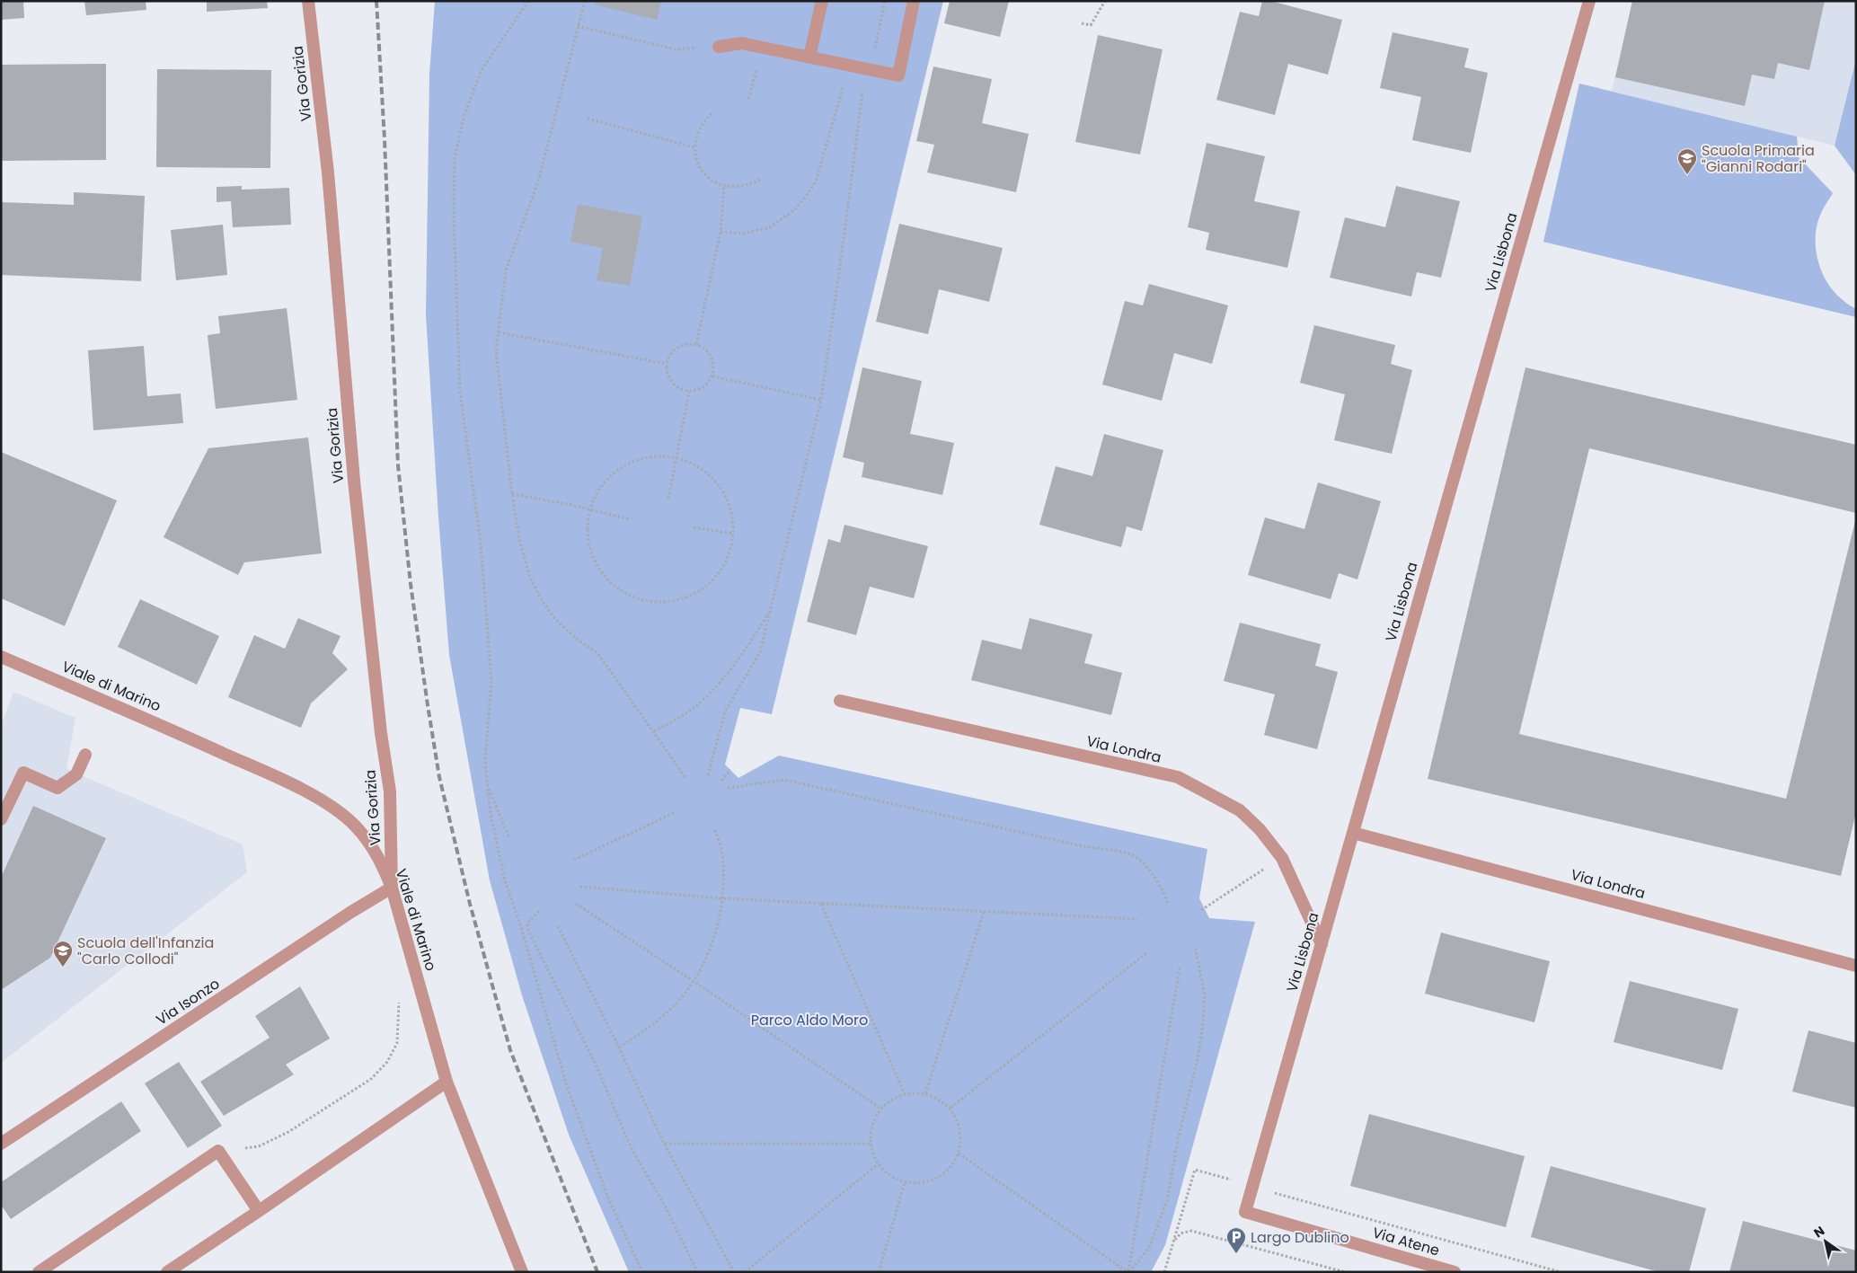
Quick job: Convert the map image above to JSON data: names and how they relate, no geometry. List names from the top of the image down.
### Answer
{
  "streets": {
    "street": [
      "Via Gorizia",
      "Via Lisbona",
      "Viale di Marino",
      "Via Londra",
      "Via Isonzo",
      "Via Atene"
    ]
  },
  "crossings": [
    ["Via Gorizia", "Viale di Marino"],
    ["Via Gorizia", "Via Isonzo"],
    ["Via Lisbona", "Via Londra"],
    ["Via Lisbona", "Via Atene"],
    ["Viale di Marino", "Via Isonzo"]
  ],
  "parks": ["Parco Aldo Moro"],
  "places": {
    "school or university": ["Scuola Primaria \"Gianni Rodari\"", "Scuola dell'Infanzia \"Carlo Collodi\""],
    "parking": ["Largo Dublino"]
  },
  "north": "top left"
}
